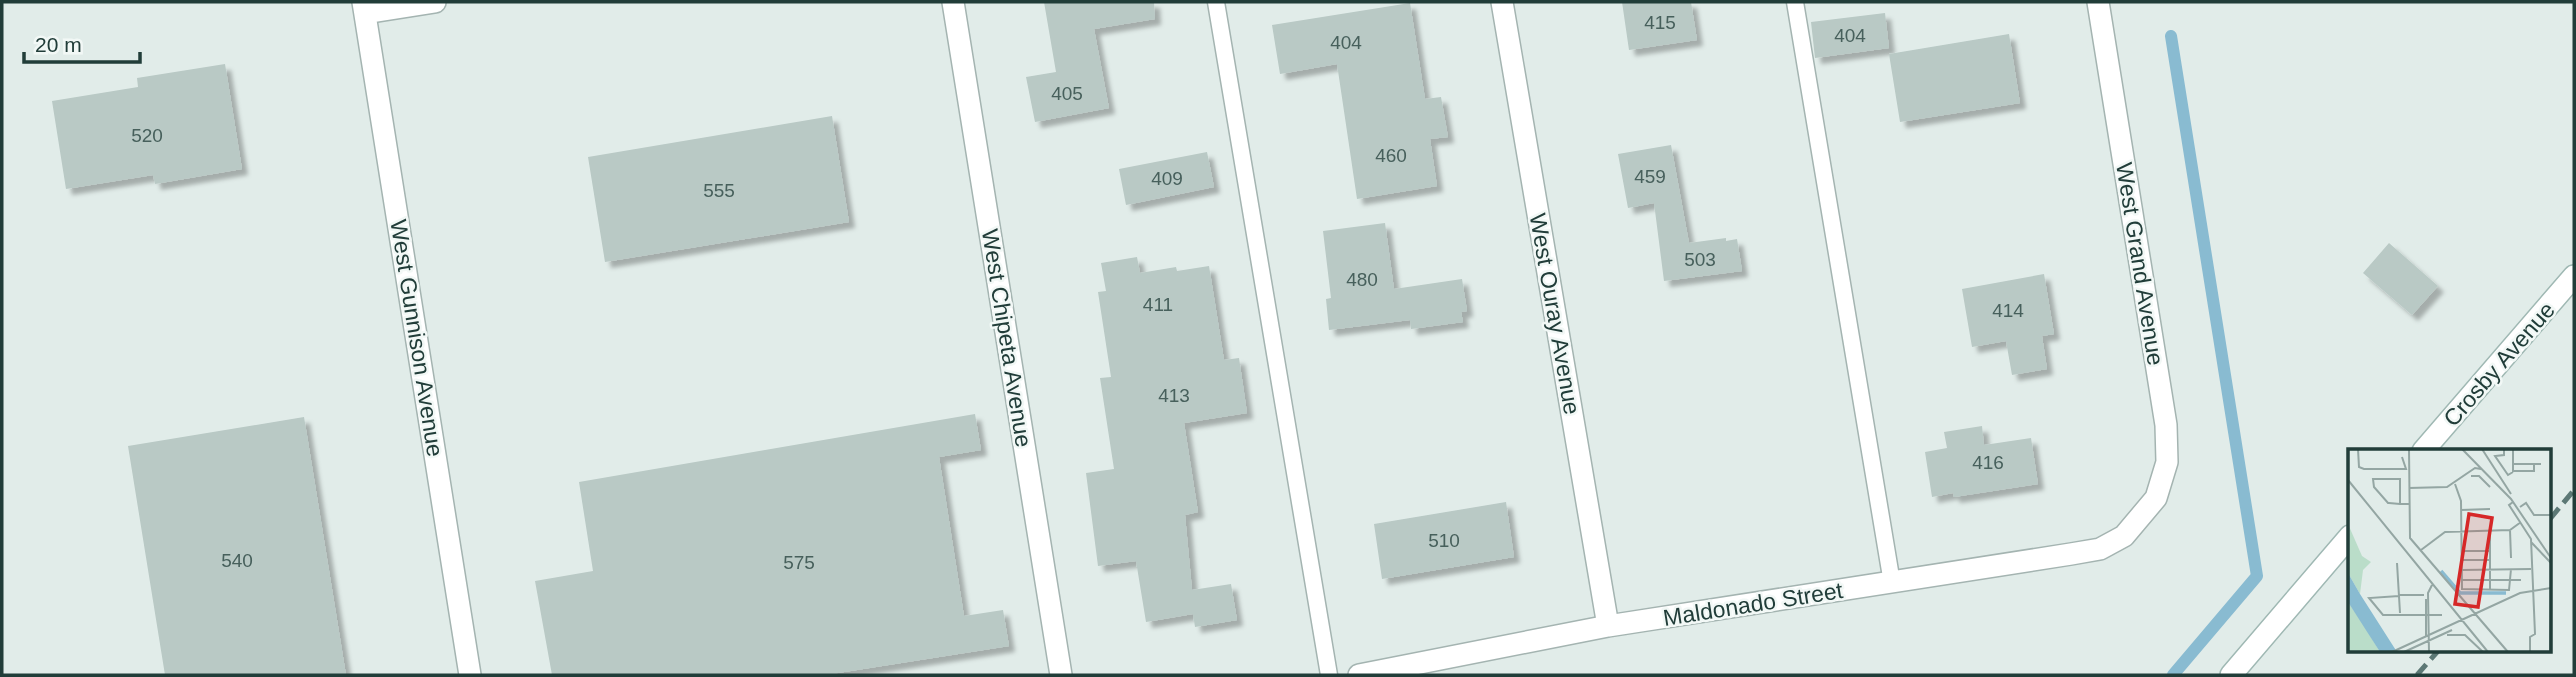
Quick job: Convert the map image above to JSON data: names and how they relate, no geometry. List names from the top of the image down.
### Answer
{
  "streets": {
    "street": [
      "West Grand Avenue",
      "West Ouray Avenue",
      "West Gunnison Avenue",
      "West Chipeta Avenue",
      "Crosby Avenue",
      "Maldonado Street"
    ]
  },
  "crossings": [
    ["West Grand Avenue", "Maldonado Street"],
    ["West Ouray Avenue", "Maldonado Street"]
  ],
  "house_numbers": [
    "415",
    "404",
    "404",
    "405",
    "520",
    "460",
    "459",
    "409",
    "555",
    "503",
    "480",
    "411",
    "414",
    "413",
    "416",
    "510",
    "540",
    "575"
  ],
  "scale_bar": "20 m"
}
